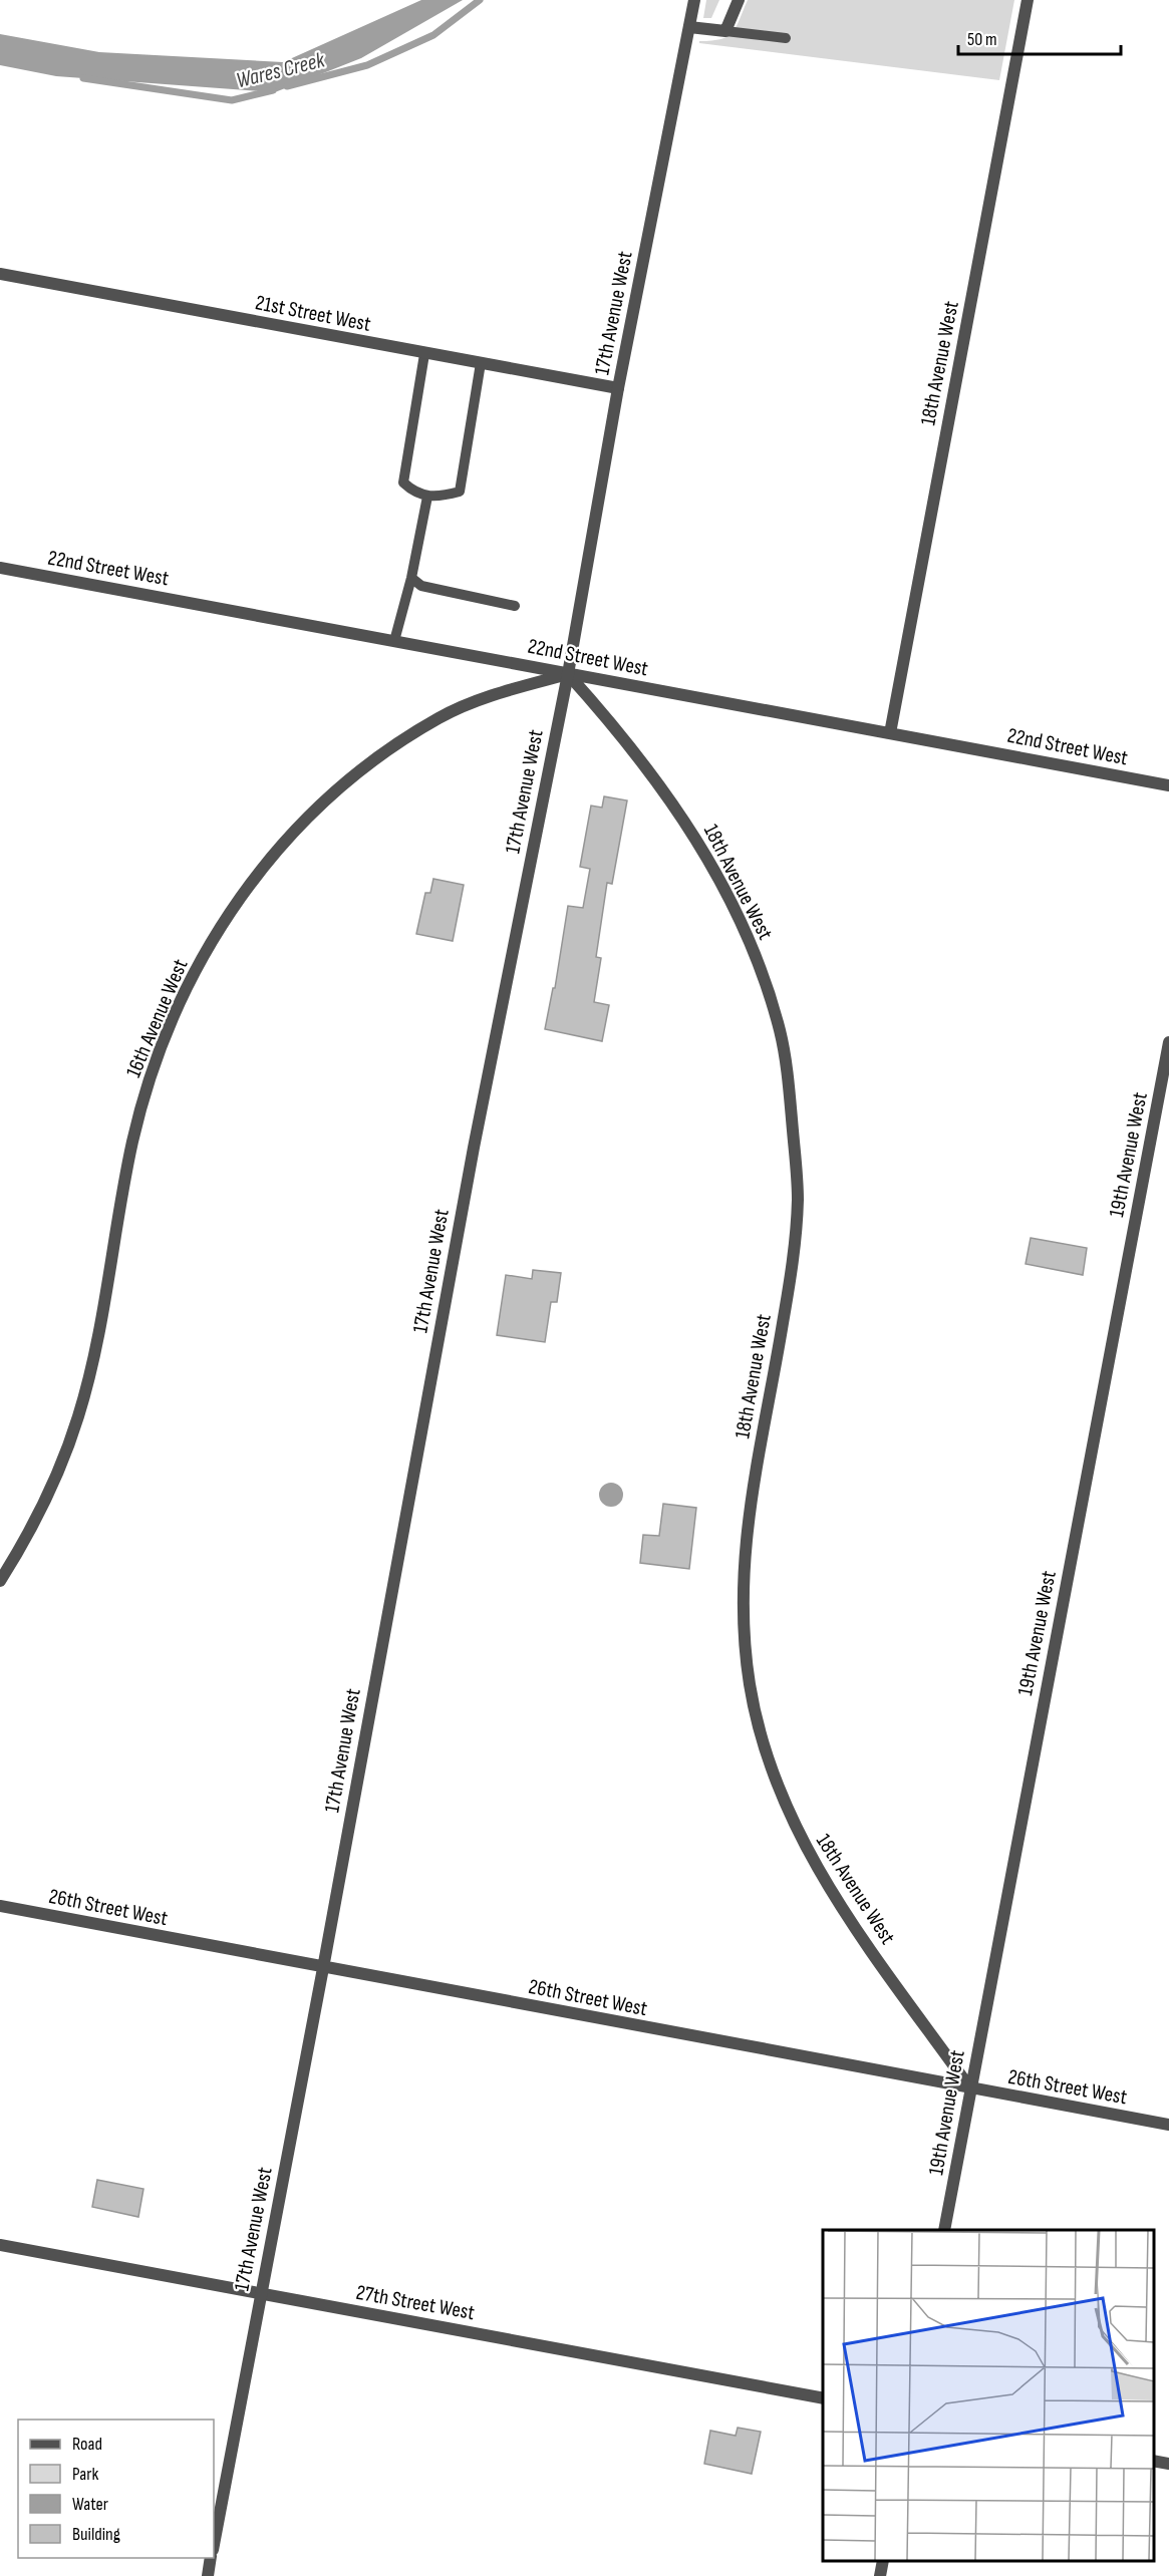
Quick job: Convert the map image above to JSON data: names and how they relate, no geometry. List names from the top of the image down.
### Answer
{
  "streets": {
    "street": [
      "21st Street West",
      "17th Avenue West",
      "18th Avenue West",
      "22nd Street West",
      "16th Avenue West",
      "19th Avenue West",
      "26th Street West",
      "27th Street West"
    ]
  },
  "crossings": [
    ["21st Street West", "17th Avenue West"],
    ["17th Avenue West", "18th Avenue West"],
    ["17th Avenue West", "22nd Street West"],
    ["17th Avenue West", "16th Avenue West"],
    ["17th Avenue West", "26th Street West"],
    ["17th Avenue West", "27th Street West"],
    ["18th Avenue West", "22nd Street West"],
    ["18th Avenue West", "16th Avenue West"],
    ["18th Avenue West", "19th Avenue West"],
    ["18th Avenue West", "26th Street West"],
    ["22nd Street West", "16th Avenue West"],
    ["19th Avenue West", "26th Street West"]
  ],
  "water": ["Wares Creek"],
  "legend": [
    "Road",
    "Park",
    "Water",
    "Building"
  ],
  "scale_bar": "50 m"
}
